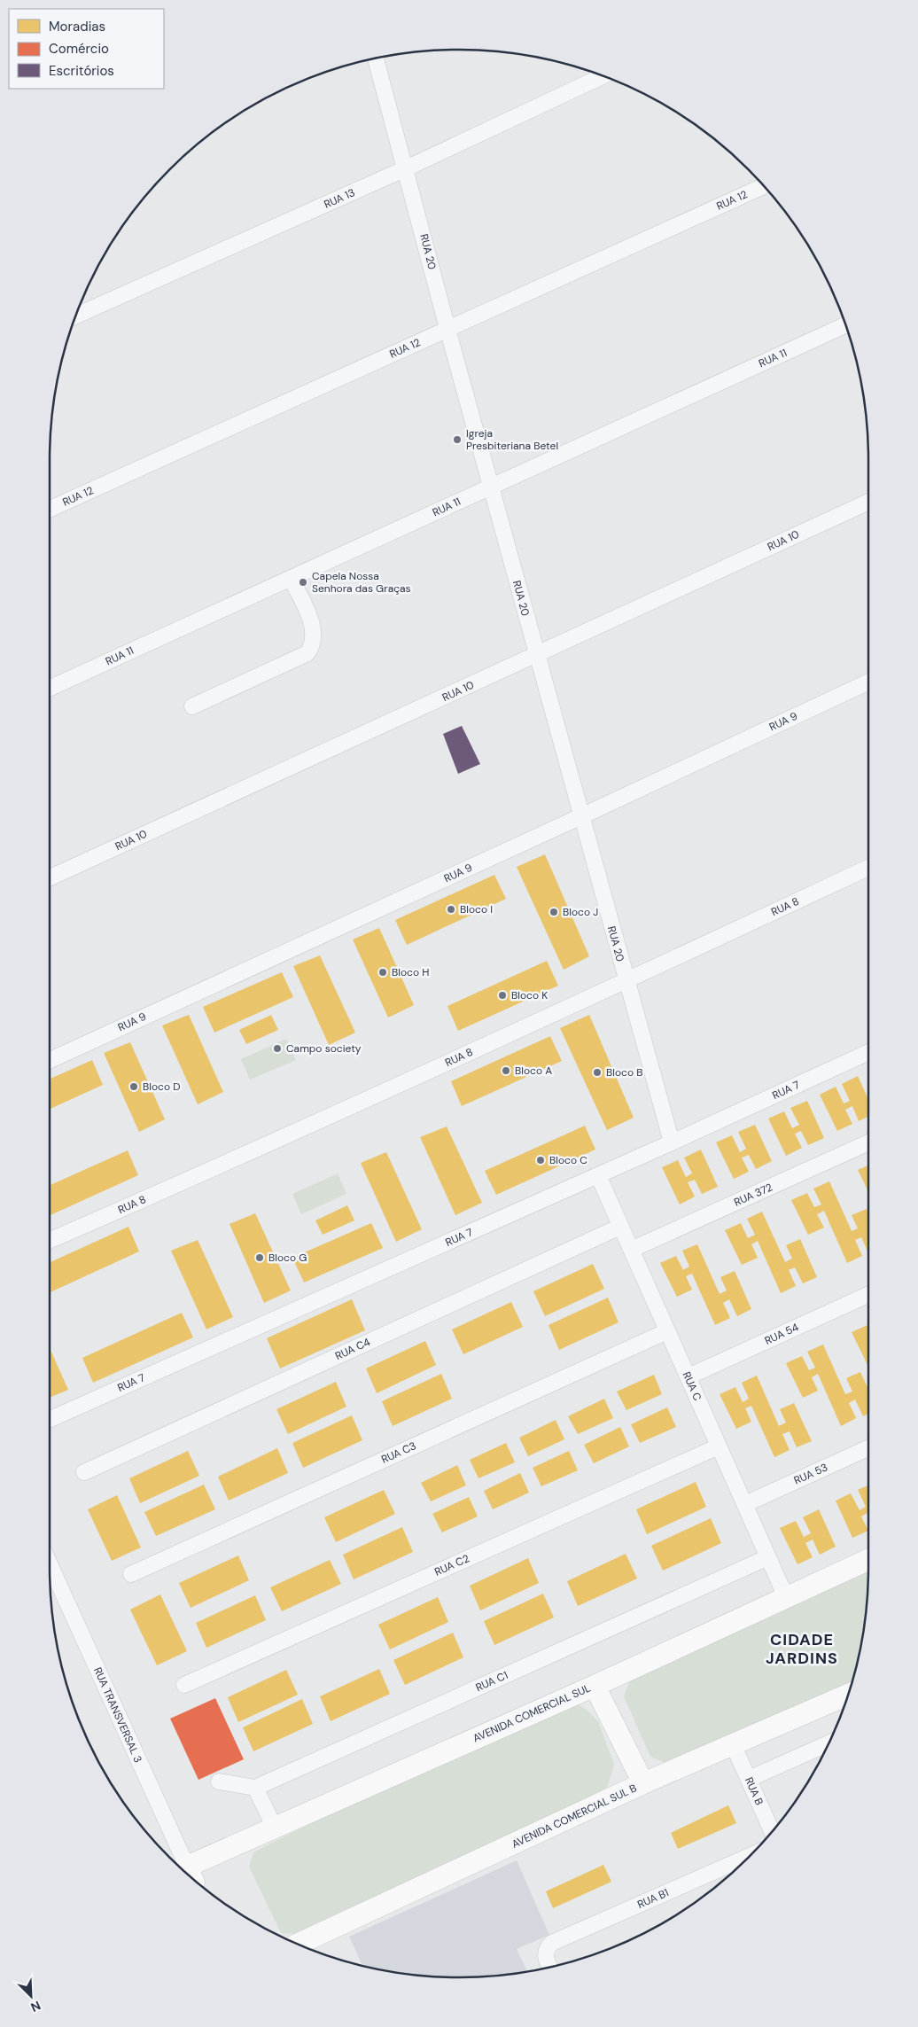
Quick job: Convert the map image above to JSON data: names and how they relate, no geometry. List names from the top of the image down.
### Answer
{
  "streets": {
    "street": [
      "RUA 13",
      "RUA 12",
      "RUA 20",
      "RUA 11",
      "RUA 10",
      "RUA 9",
      "RUA 8",
      "RUA 7",
      "RUA 372",
      "RUA 54",
      "RUA C4",
      "RUA C",
      "RUA C3",
      "RUA 53",
      "RUA C2",
      "RUA C1",
      "AVENIDA COMERCIAL SUL",
      "RUA TRANSVERSAL 3",
      "RUA B",
      "AVENIDA COMERCIAL SUL B",
      "RUA B1"
    ]
  },
  "crossings": [
    ["RUA 13", "RUA 20"],
    ["RUA 12", "RUA 20"],
    ["RUA 20", "RUA 11"],
    ["RUA 20", "RUA 10"],
    ["RUA 20", "RUA 9"],
    ["RUA 20", "RUA 8"],
    ["RUA 20", "RUA 7"],
    ["RUA 7", "RUA C"],
    ["RUA 372", "RUA C"],
    ["RUA 54", "RUA C"],
    ["RUA C4", "RUA C"],
    ["RUA C", "RUA C3"],
    ["RUA C", "RUA 53"],
    ["RUA C", "RUA C2"],
    ["RUA C", "RUA C1"],
    ["RUA C", "AVENIDA COMERCIAL SUL"],
    ["RUA B", "AVENIDA COMERCIAL SUL B"]
  ],
  "districts": ["CIDADE JARDINS"],
  "places": [
    "Igreja Presbiteriana Betel",
    "Capela Nossa Senhora das Graças",
    "Bloco I",
    "Bloco J",
    "Bloco H",
    "Bloco K",
    "Campo society",
    "Bloco A",
    "Bloco B",
    "Bloco D",
    "Bloco C",
    "Bloco G"
  ],
  "legend": ["Moradias", "Comércio", "Escritórios"],
  "north": "bottom right"
}
